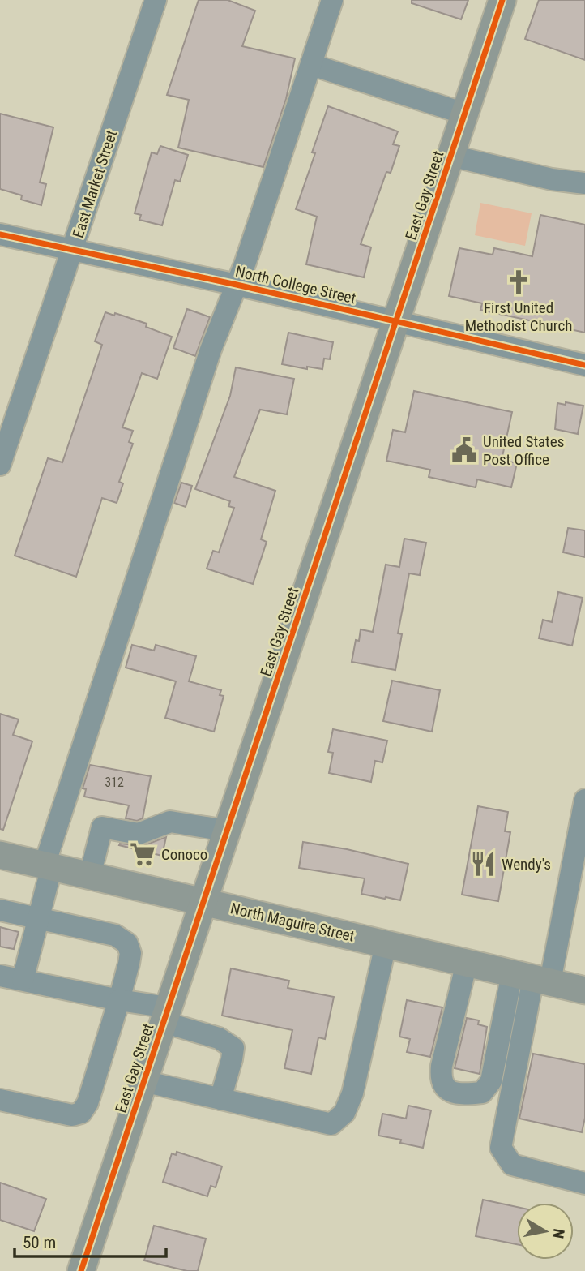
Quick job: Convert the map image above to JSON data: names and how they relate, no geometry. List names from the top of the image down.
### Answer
{
  "streets": {
    "main road": ["East Gay Street", "North Maguire Street"],
    "street": ["East Market Street", "North College Street"]
  },
  "crossings": [
    ["East Market Street", "North College Street"],
    ["East Gay Street", "North College Street"],
    ["East Gay Street", "North Maguire Street"]
  ],
  "places": {
    "church": ["First United Methodist Church"],
    "public building": ["United States Post Office"],
    "supermarket": ["Conoco"],
    "restaurant": ["Wendy's"]
  },
  "house_numbers": ["312"],
  "scale_bar": "50 m",
  "north": "right"
}
